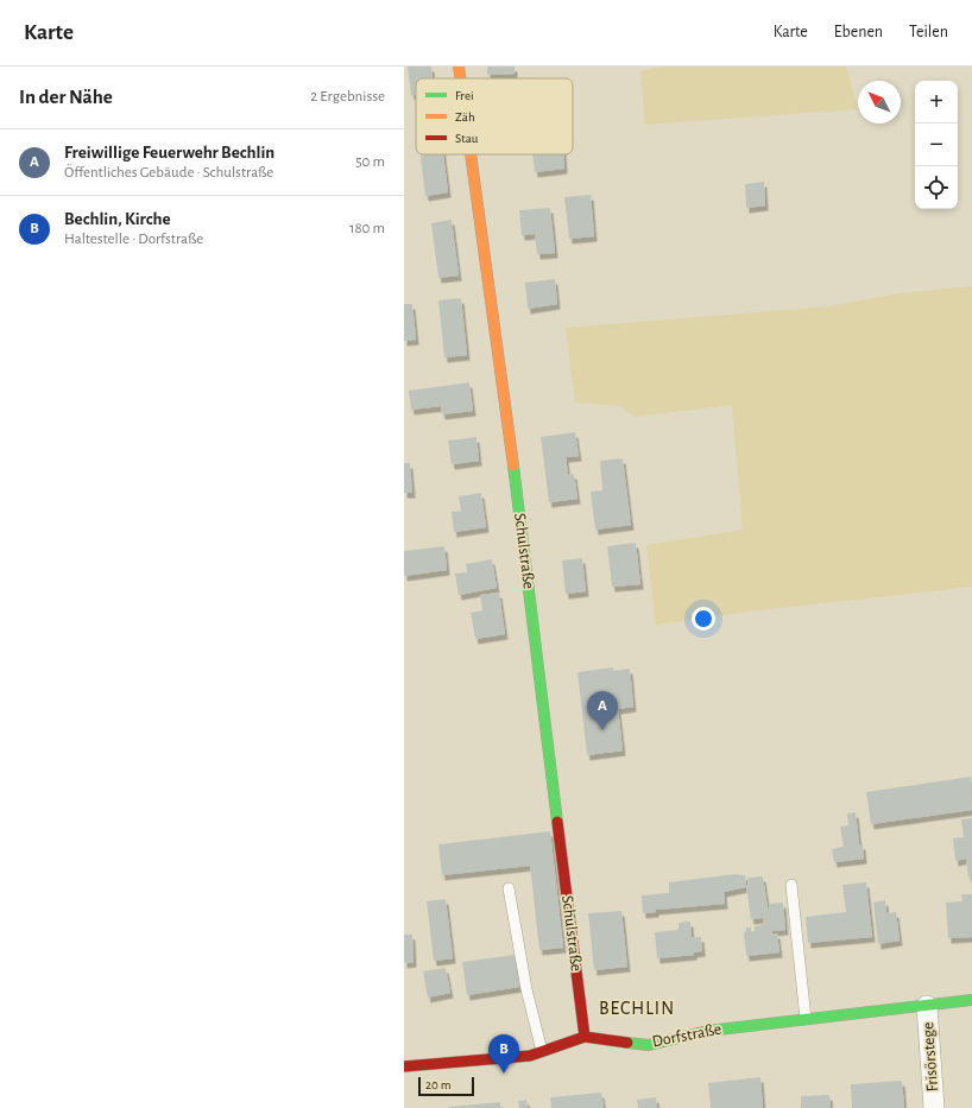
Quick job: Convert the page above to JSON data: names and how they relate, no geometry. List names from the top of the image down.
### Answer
{
  "streets": {
    "street": ["Schulstraße", "Dorfstraße", "Frisörstege"]
  },
  "crossings": [
    ["Schulstraße", "Dorfstraße"],
    ["Dorfstraße", "Frisörstege"]
  ],
  "districts": ["BECHLIN"],
  "legend": ["Frei", "Zäh", "Stau"],
  "scale_bar": "20 m",
  "north": "top left",
  "page": {
    "header": "Karte",
    "nav": ["Karte", "Ebenen", "Teilen"],
    "heading": ["In der Nähe", "2 Ergebnisse"],
    "map_buttons": ["+", "−"],
    "list": [
      {
        "mark": "A",
        "name": "Freiwillige Feuerwehr Bechlin",
        "note": "Öffentliches Gebäude · Schulstraße",
        "value": "50 m"
      },
      {
        "mark": "B",
        "name": "Bechlin, Kirche",
        "note": "Haltestelle · Dorfstraße",
        "value": "180 m"
      }
    ],
    "pins": ["A", "B"],
    "scale": "20 m"
  }
}
